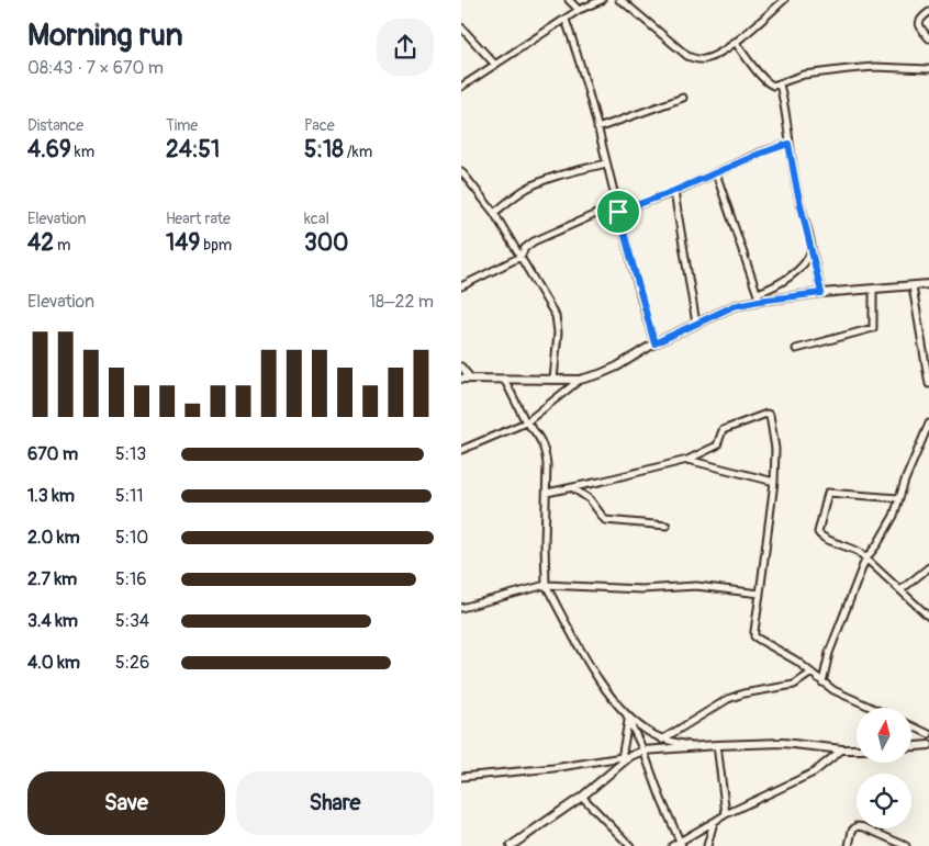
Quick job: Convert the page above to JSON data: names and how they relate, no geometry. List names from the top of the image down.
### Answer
{
  "north": "top",
  "page": {
    "heading": ["Morning run", "08:43 · 7 × 670 m"],
    "stats": [
      ["Distance", "4.69 km"],
      ["Time", "24:51"],
      ["Pace", "5:18 /km"],
      ["Elevation", "42 m"],
      ["Heart rate", "149 bpm"],
      ["kcal", "300"]
    ],
    "chart": ["Elevation", "18–22 m"],
    "list": [
      {
        "name": "670 m",
        "note": "5:13"
      },
      {
        "name": "1.3 km",
        "note": "5:11"
      },
      {
        "name": "2.0 km",
        "note": "5:10"
      },
      {
        "name": "2.7 km",
        "note": "5:16"
      },
      {
        "name": "3.4 km",
        "note": "5:34"
      },
      {
        "name": "4.0 km",
        "note": "5:26"
      }
    ],
    "buttons": ["Save", "Share"]
  }
}
